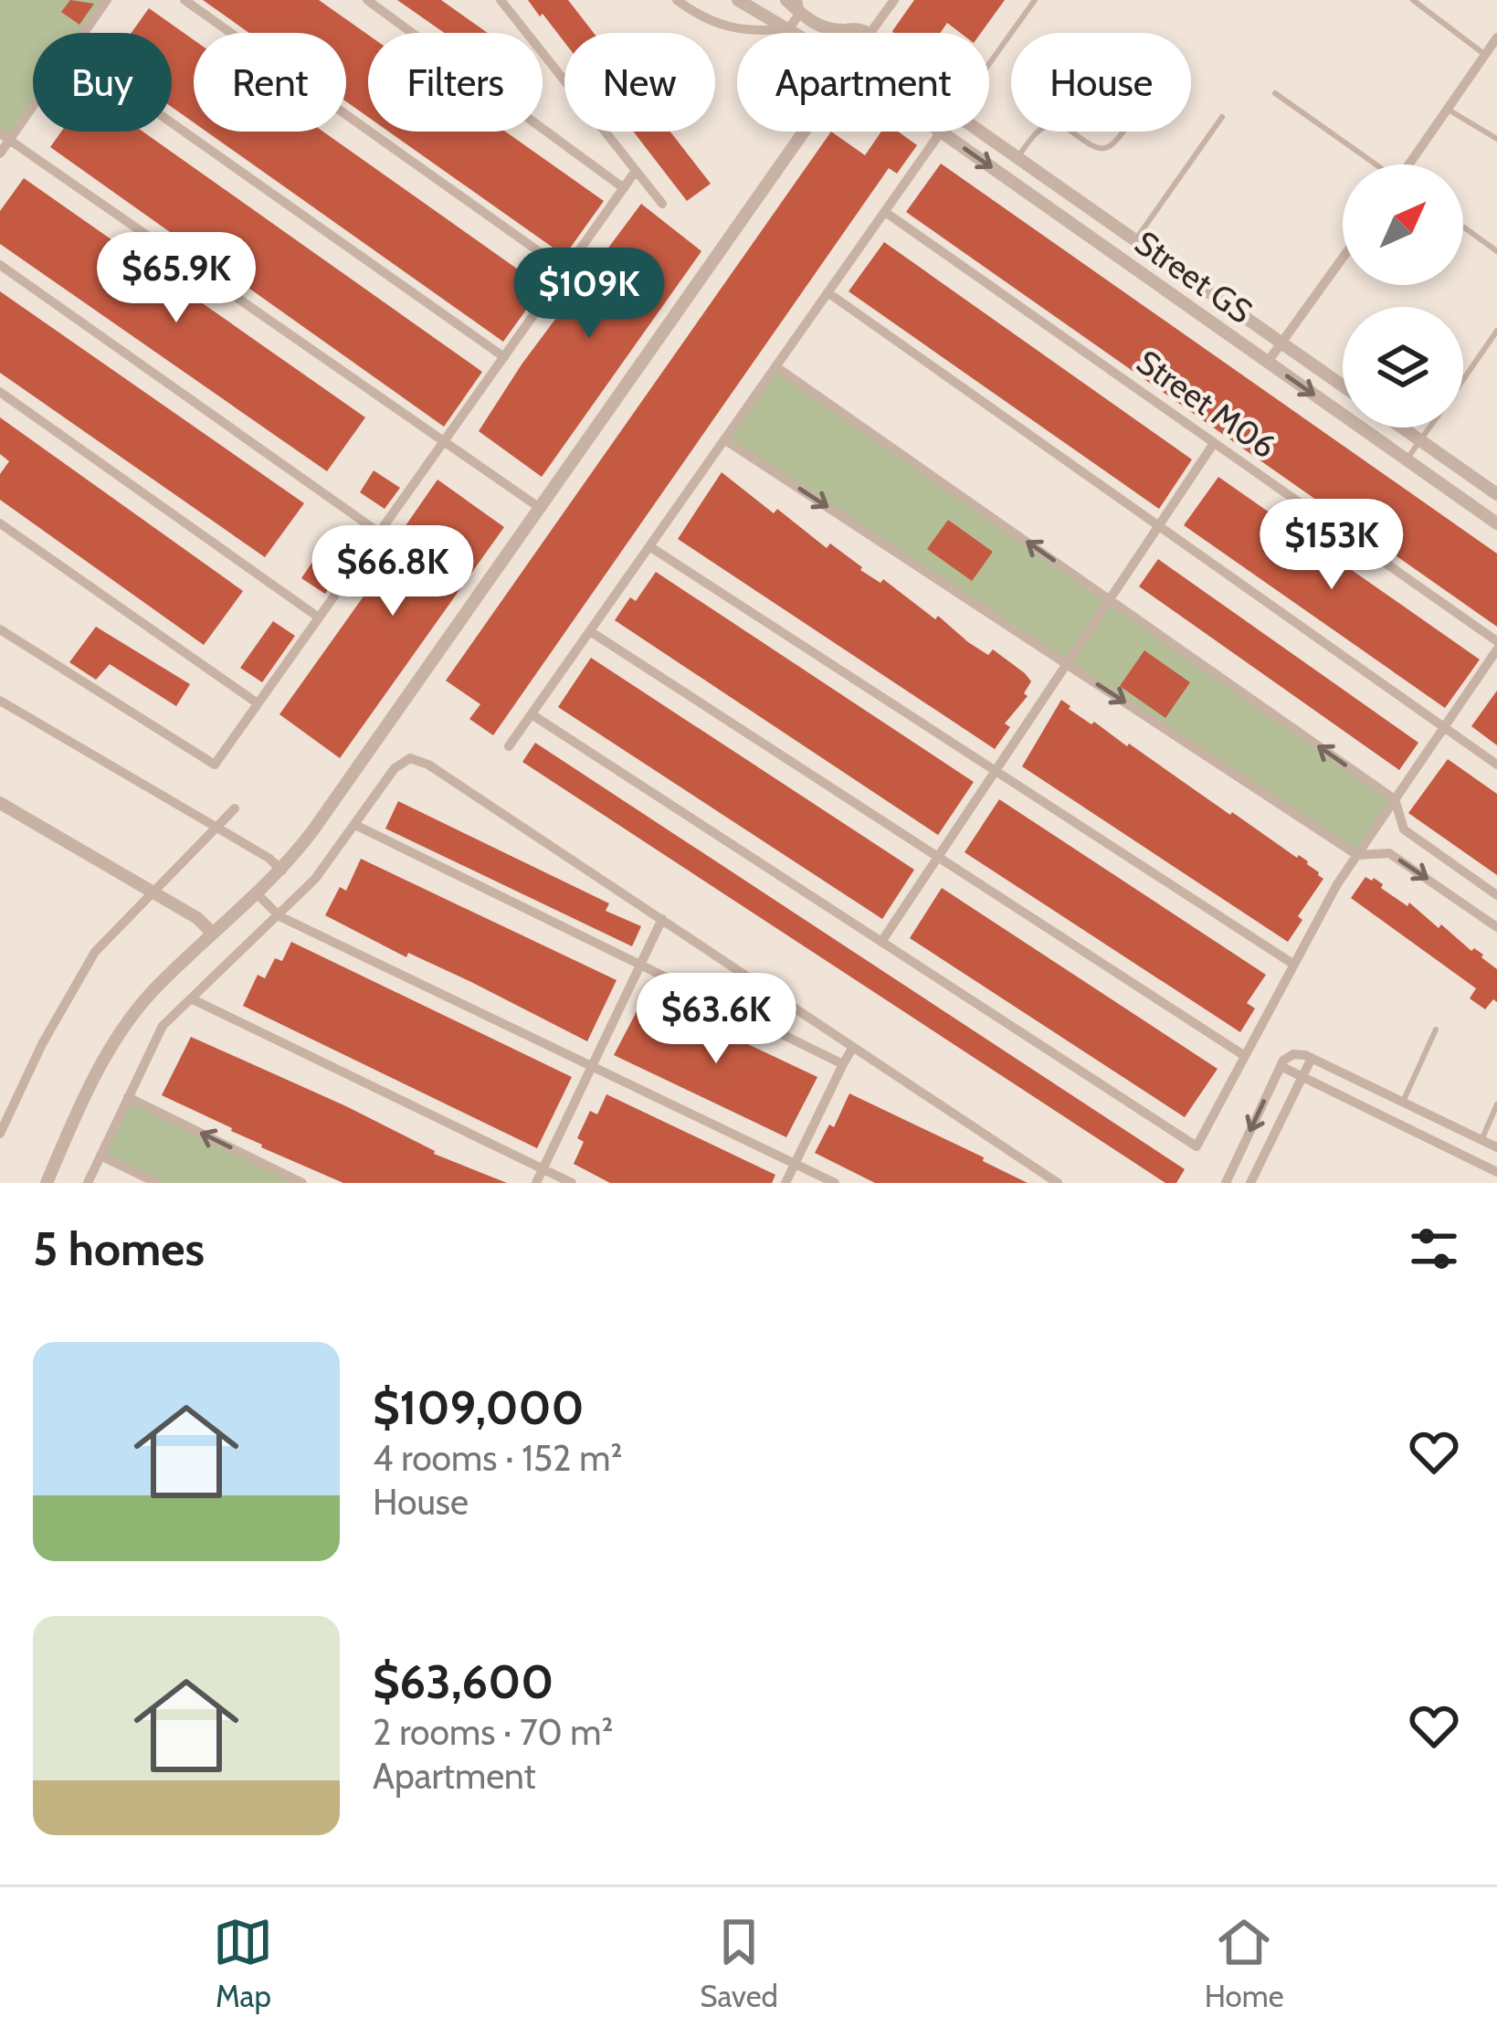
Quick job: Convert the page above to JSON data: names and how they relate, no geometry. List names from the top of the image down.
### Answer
{
  "streets": {
    "street": ["Street GS", "Street M06"]
  },
  "north": "top right",
  "page": {
    "chip": [
      "Buy",
      "Rent",
      "Filters",
      "New",
      "Apartment",
      "House"
    ],
    "price": [
      "$65.9K",
      "$109K",
      "$153K",
      "$66.8K",
      "$63.6K"
    ],
    "heading": "5 homes",
    "list": [
      {
        "name": "$109,000",
        "note": "4 rooms · 152 m² · House"
      },
      {
        "name": "$63,600",
        "note": "2 rooms · 70 m² · Apartment"
      }
    ],
    "tabs": ["Map", "Saved", "Home"]
  }
}
